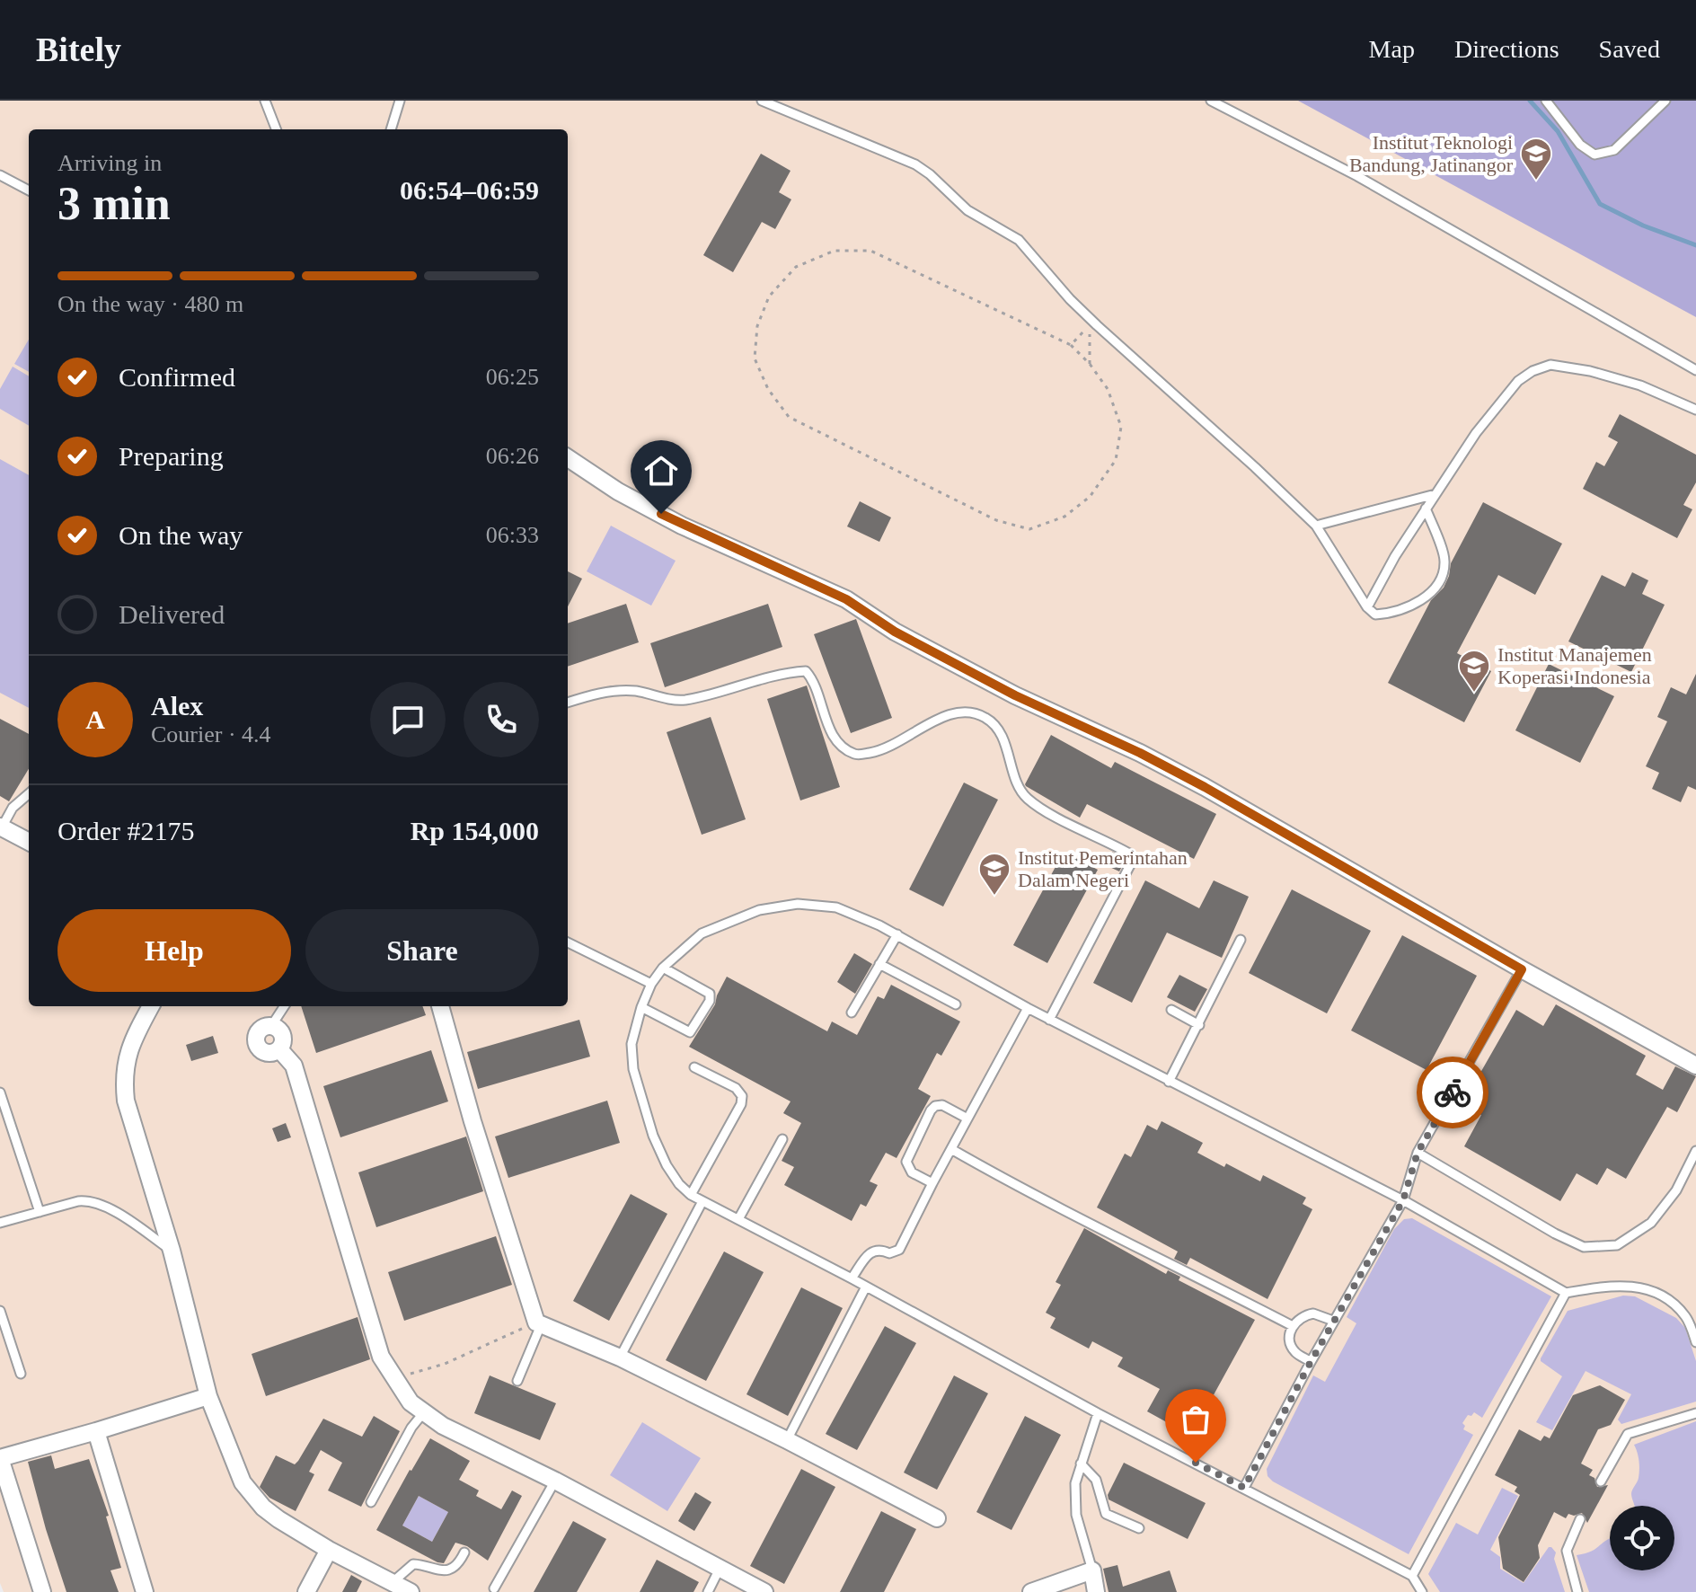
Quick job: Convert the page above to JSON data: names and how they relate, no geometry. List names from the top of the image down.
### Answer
{
  "places": {
    "school or university": ["Institut Teknologi Bandung, Jatinangor", "Institut Manajemen Koperasi Indonesia", "Institut Pemerintahan Dalam Negeri"]
  },
  "page": {
    "header": "Bitely",
    "nav": ["Map", "Directions", "Saved"],
    "heading": ["3 min", "Arriving in", "06:54–06:59"],
    "panel": [
      "Alex",
      "Courier · 4.4",
      "Order #2175",
      "Rp 154,000"
    ],
    "bar": "On the way · 480 m",
    "list": [
      ["Confirmed", "06:25"],
      ["Preparing", "06:26"],
      ["On the way", "06:33"],
      "Delivered"
    ],
    "round": "A",
    "buttons": ["Help", "Share"]
  }
}
